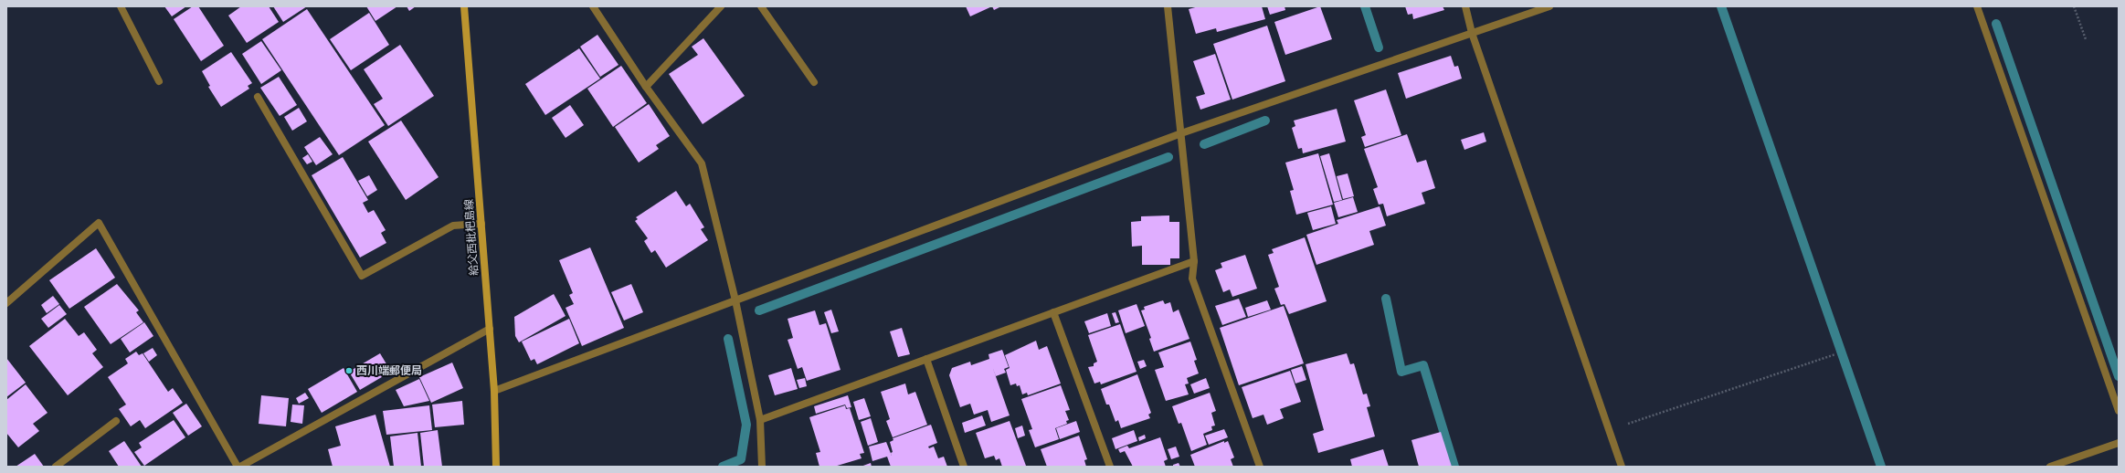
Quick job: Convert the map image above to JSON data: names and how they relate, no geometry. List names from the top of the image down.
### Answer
{
  "streets": {
    "main road": ["給父西枇杷島線"]
  },
  "places": ["西川端郵便局"]
}
